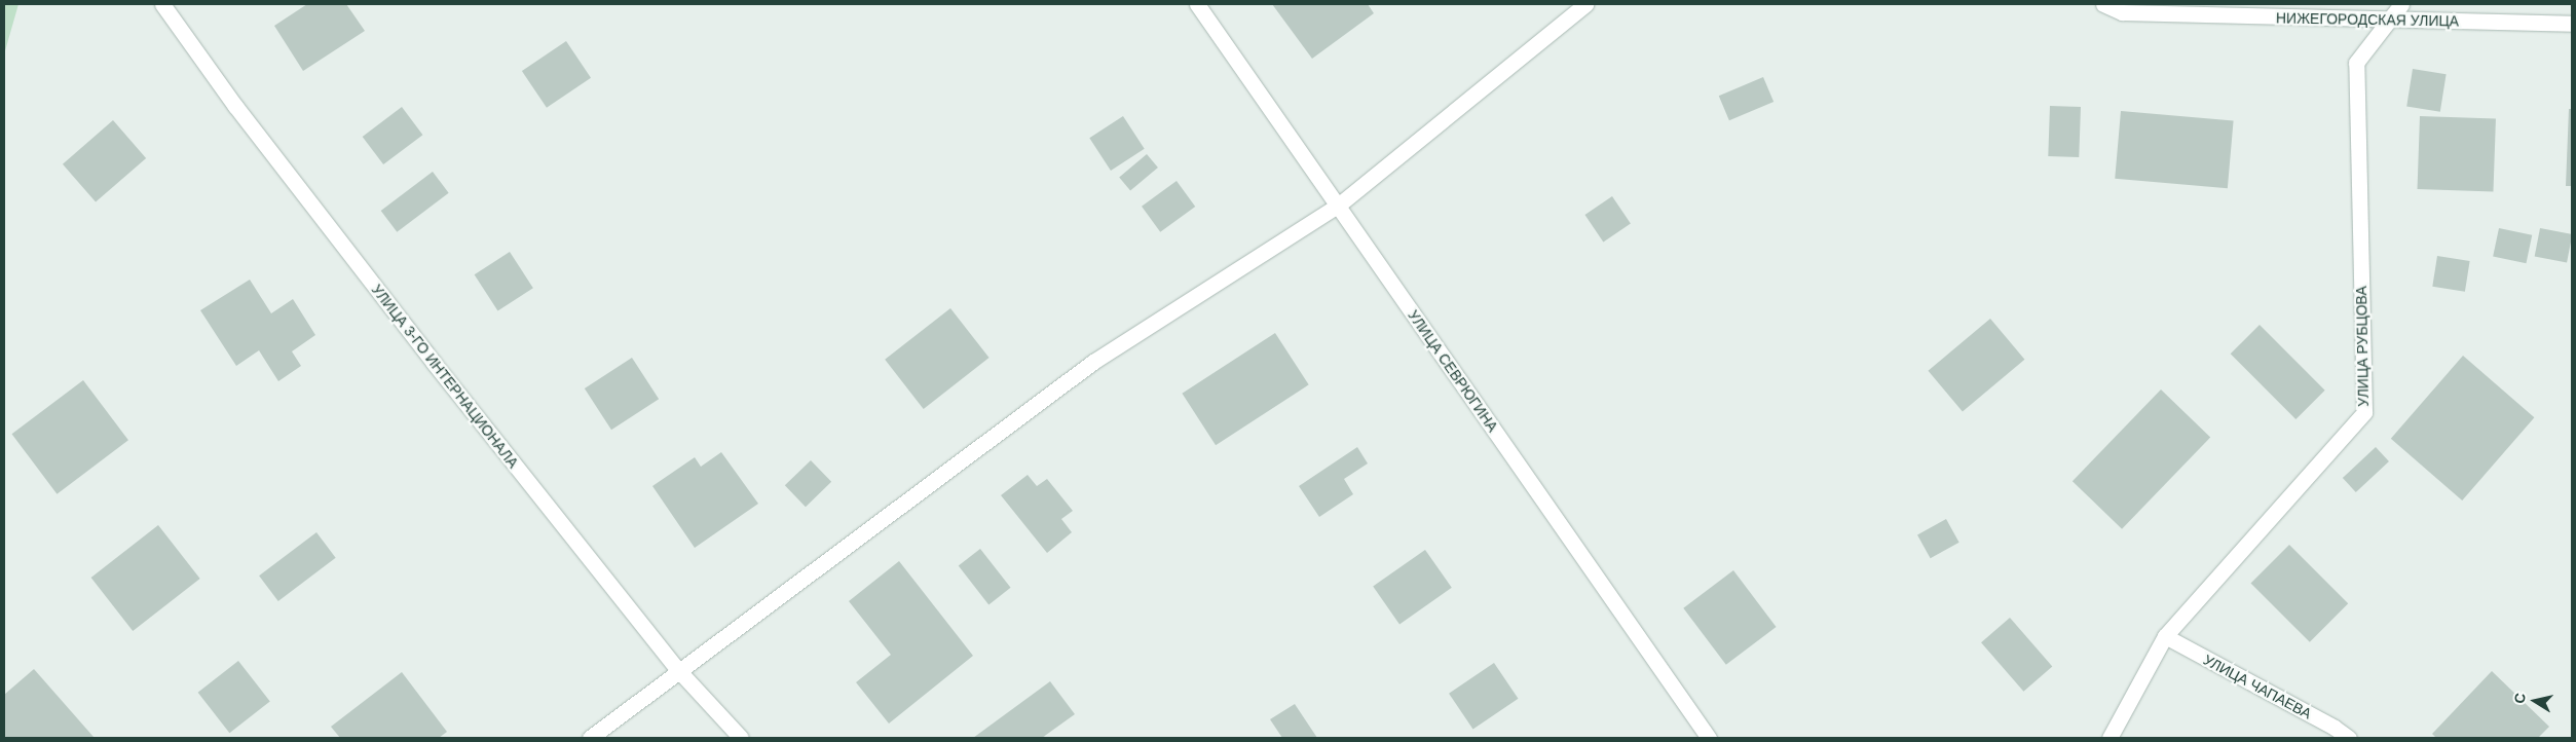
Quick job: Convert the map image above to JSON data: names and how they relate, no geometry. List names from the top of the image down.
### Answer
{
  "streets": {
    "street": [
      "НИЖЕГОРОДСКАЯ УЛИЦА",
      "УЛИЦА РУБЦОВА",
      "УЛИЦА СЕВРЮГИНА",
      "УЛИЦА 3-ГО ИНТЕРНАЦИОНАЛА",
      "УЛИЦА ЧАПАЕВА"
    ]
  },
  "crossings": [
    ["НИЖЕГОРОДСКАЯ УЛИЦА", "УЛИЦА РУБЦОВА"],
    ["УЛИЦА РУБЦОВА", "УЛИЦА ЧАПАЕВА"]
  ],
  "north": "left"
}
